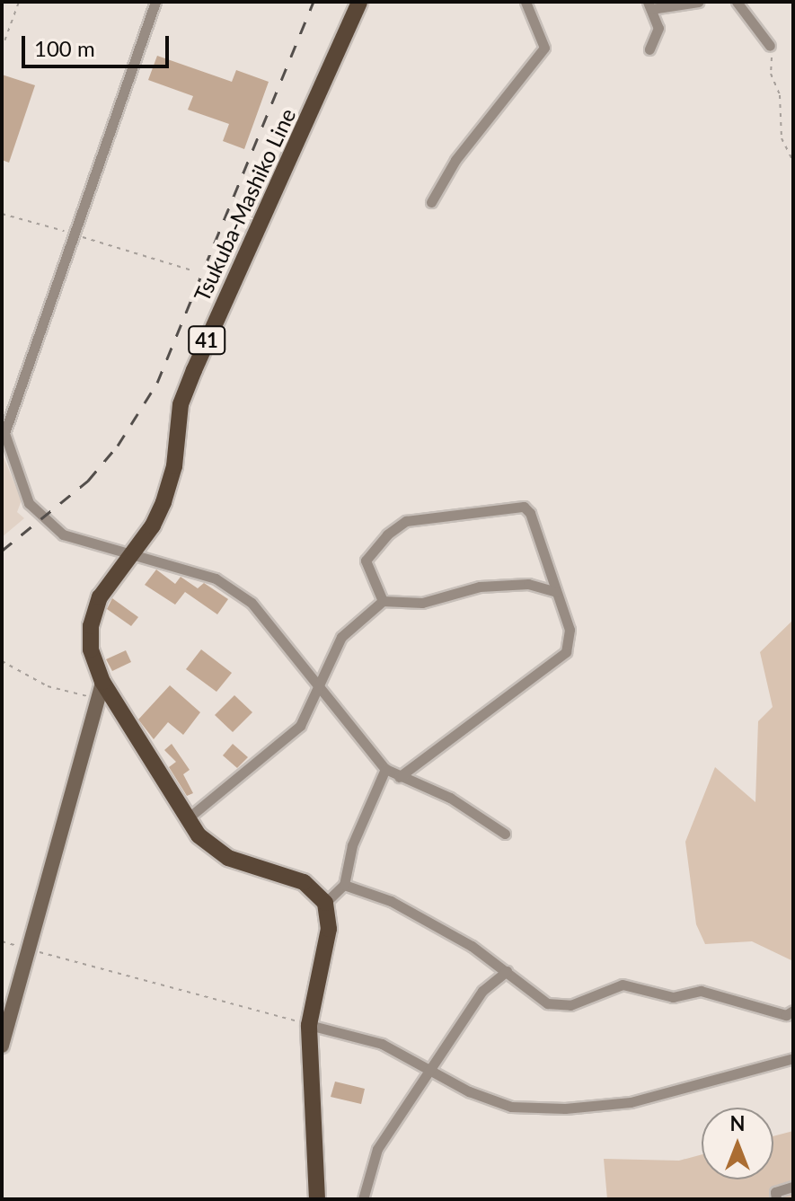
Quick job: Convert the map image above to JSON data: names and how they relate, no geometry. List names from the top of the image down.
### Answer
{
  "streets": {
    "main road": ["Tsukuba-Mashiko Line", "41"]
  },
  "scale_bar": "100 m",
  "north": "top"
}
